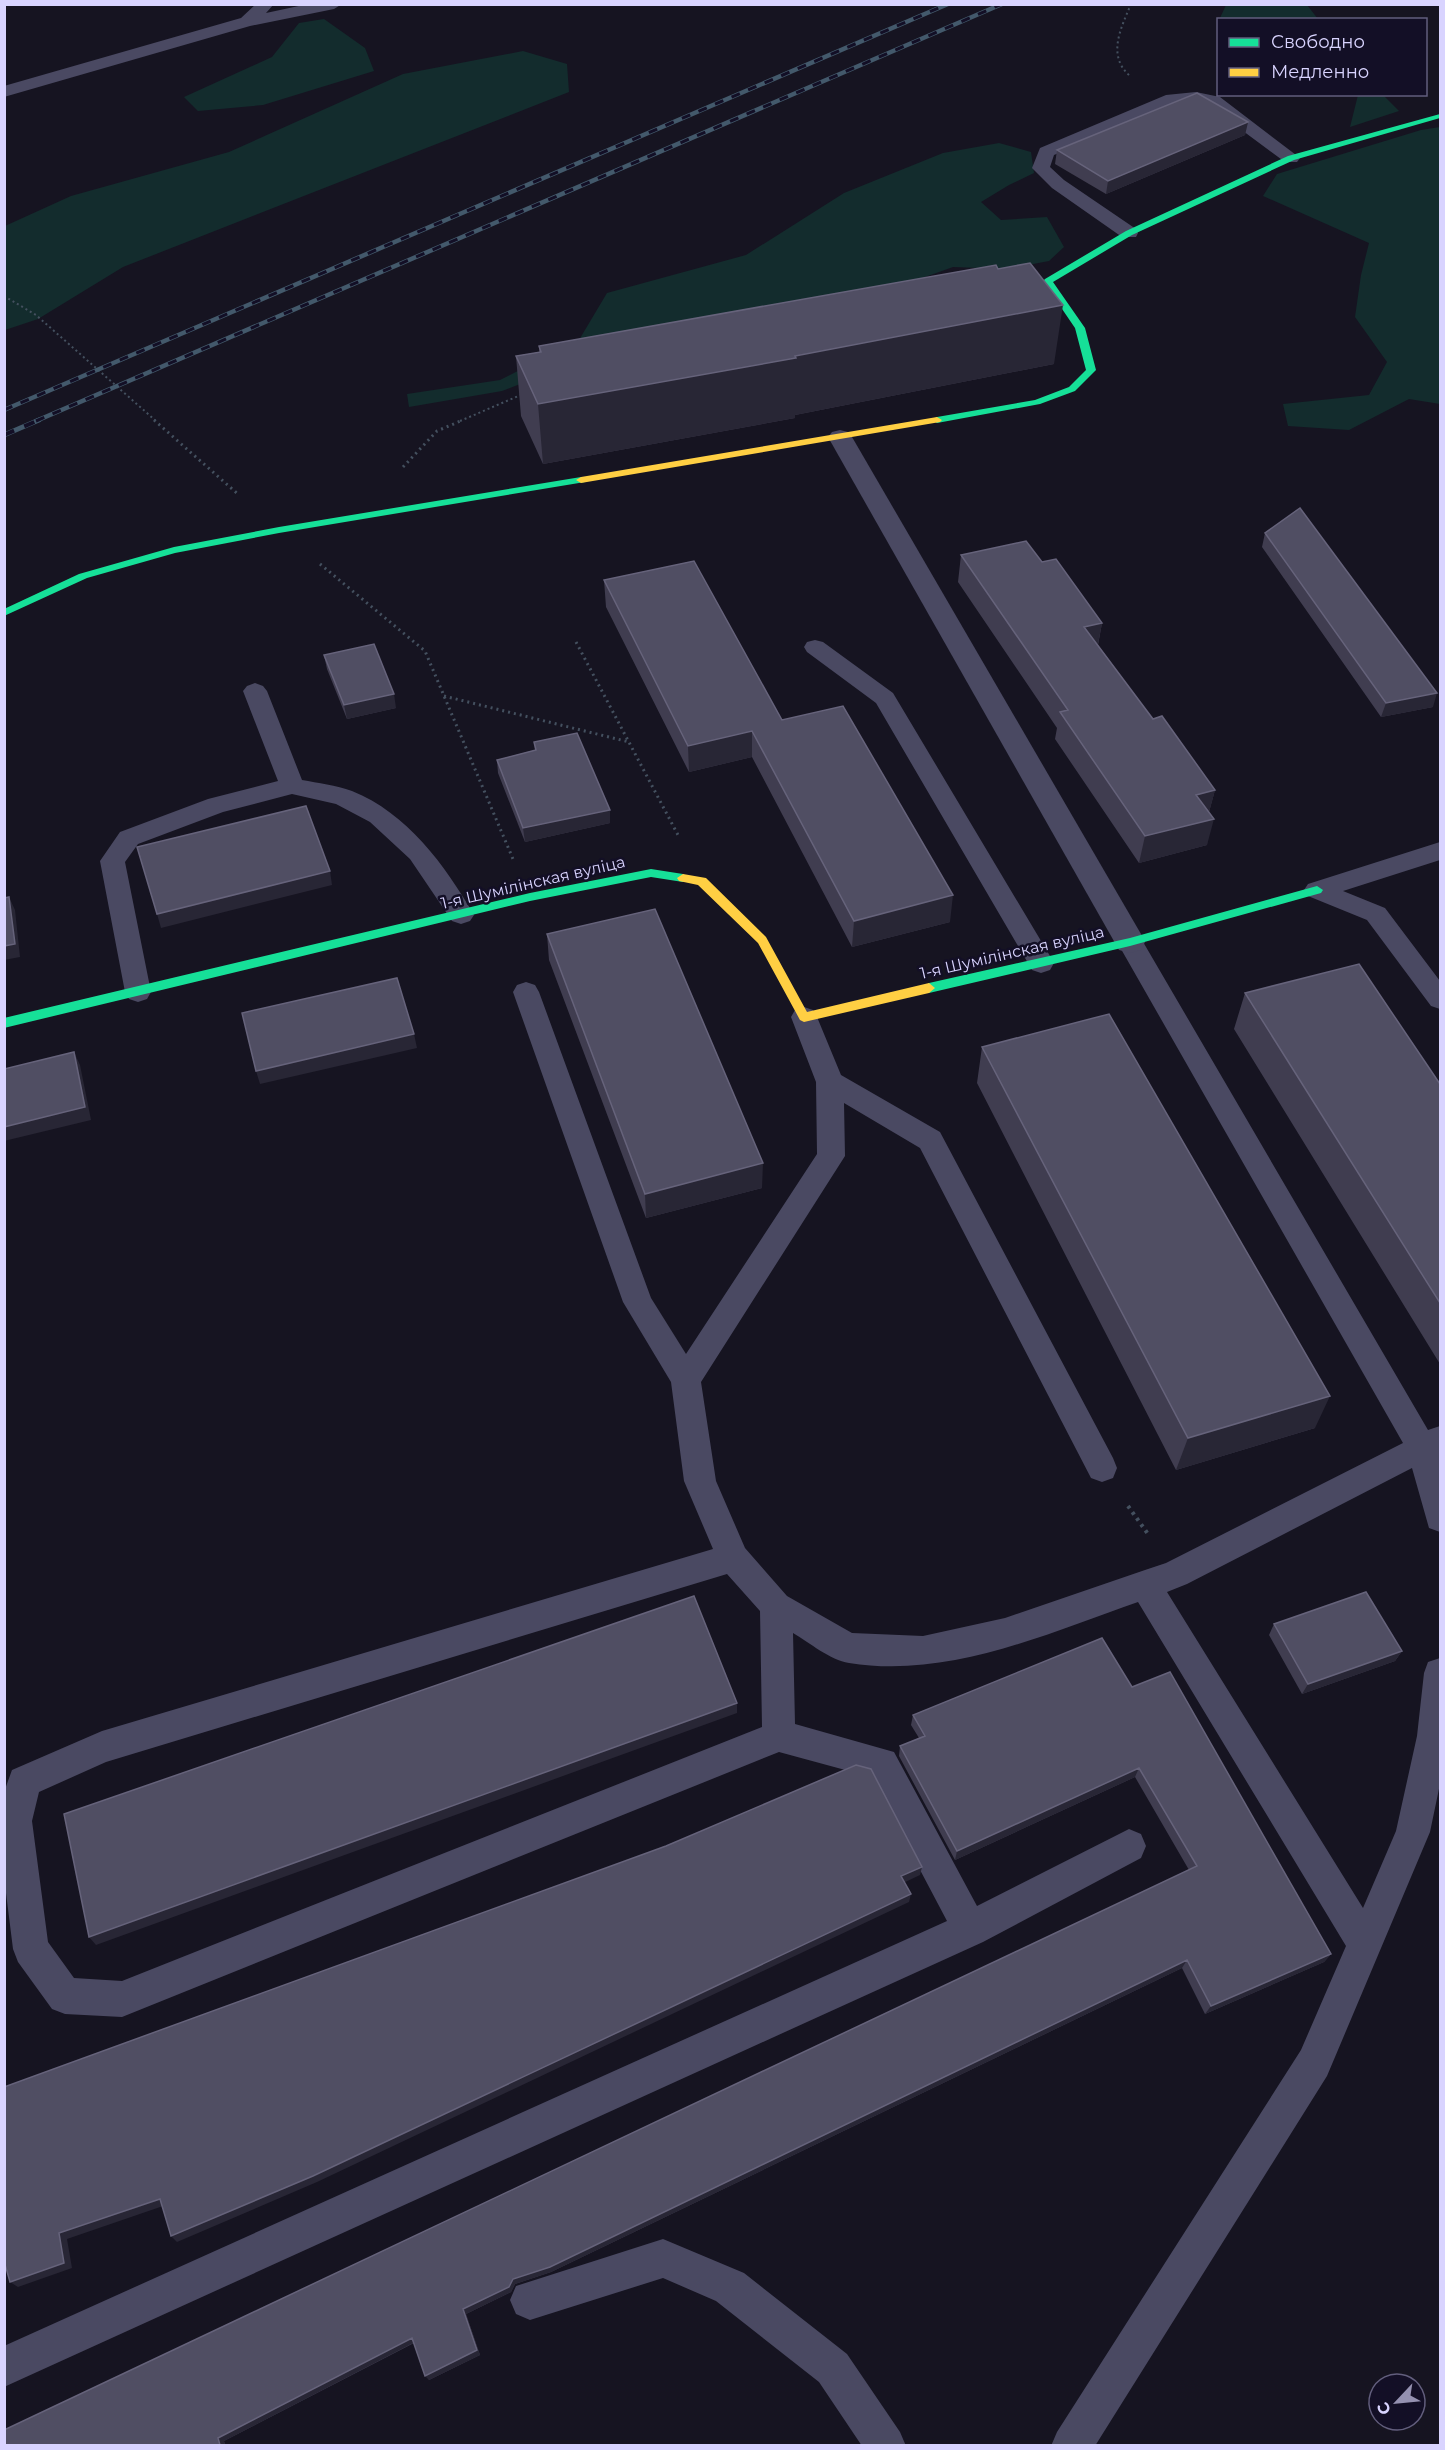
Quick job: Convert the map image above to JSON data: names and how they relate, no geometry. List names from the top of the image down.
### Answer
{
  "streets": {
    "street": ["1-я Шумілінская вуліца"]
  },
  "legend": ["Свободно", "Медленно"],
  "north": "bottom left"
}
